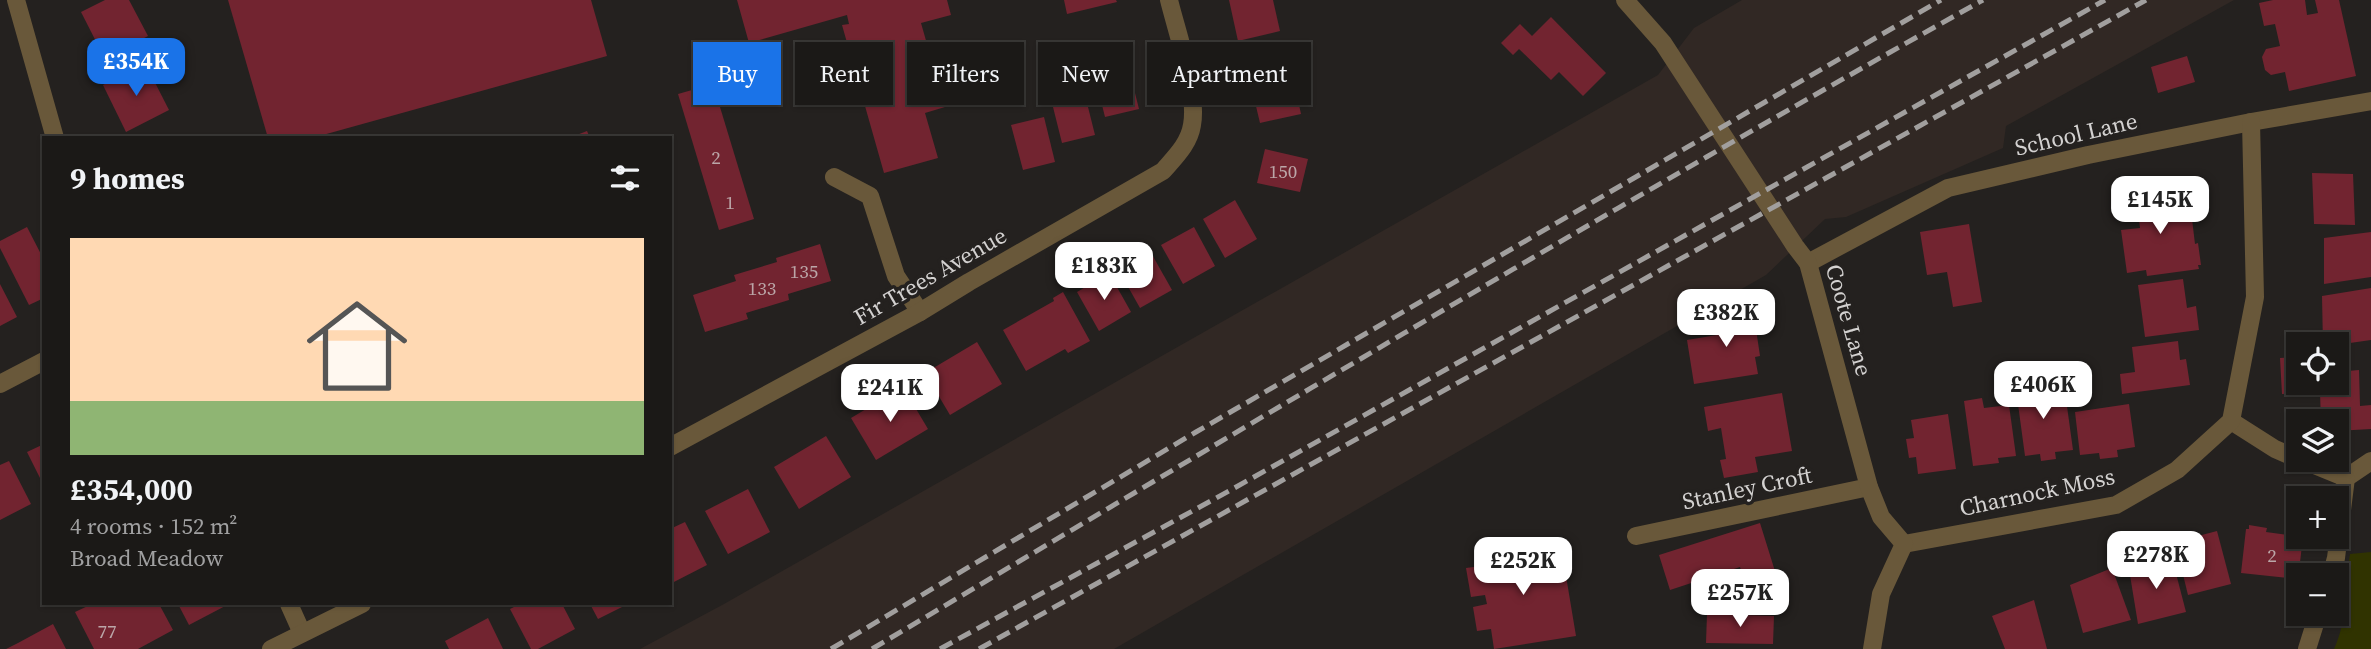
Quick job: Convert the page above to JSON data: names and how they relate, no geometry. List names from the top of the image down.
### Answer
{
  "streets": {
    "street": [
      "School Lane",
      "Fir Trees Avenue",
      "Coote Lane",
      "Stanley Croft",
      "Charnock Moss"
    ]
  },
  "crossings": [
    ["School Lane", "Coote Lane"],
    ["Coote Lane", "Stanley Croft"],
    ["Coote Lane", "Charnock Moss"]
  ],
  "house_numbers": [
    "2",
    "150",
    "1",
    "135",
    "133",
    "2",
    "77"
  ],
  "page": {
    "price": [
      "£354K",
      "£145K",
      "£183K",
      "£382K",
      "£406K",
      "£241K",
      "£278K",
      "£252K",
      "£257K"
    ],
    "chip": [
      "Buy",
      "Rent",
      "Filters",
      "New",
      "Apartment"
    ],
    "heading": "9 homes",
    "list": [
      {
        "name": "£354,000",
        "note": "4 rooms · 152 m² · Broad Meadow"
      }
    ],
    "map_buttons": ["+", "−"]
  }
}
